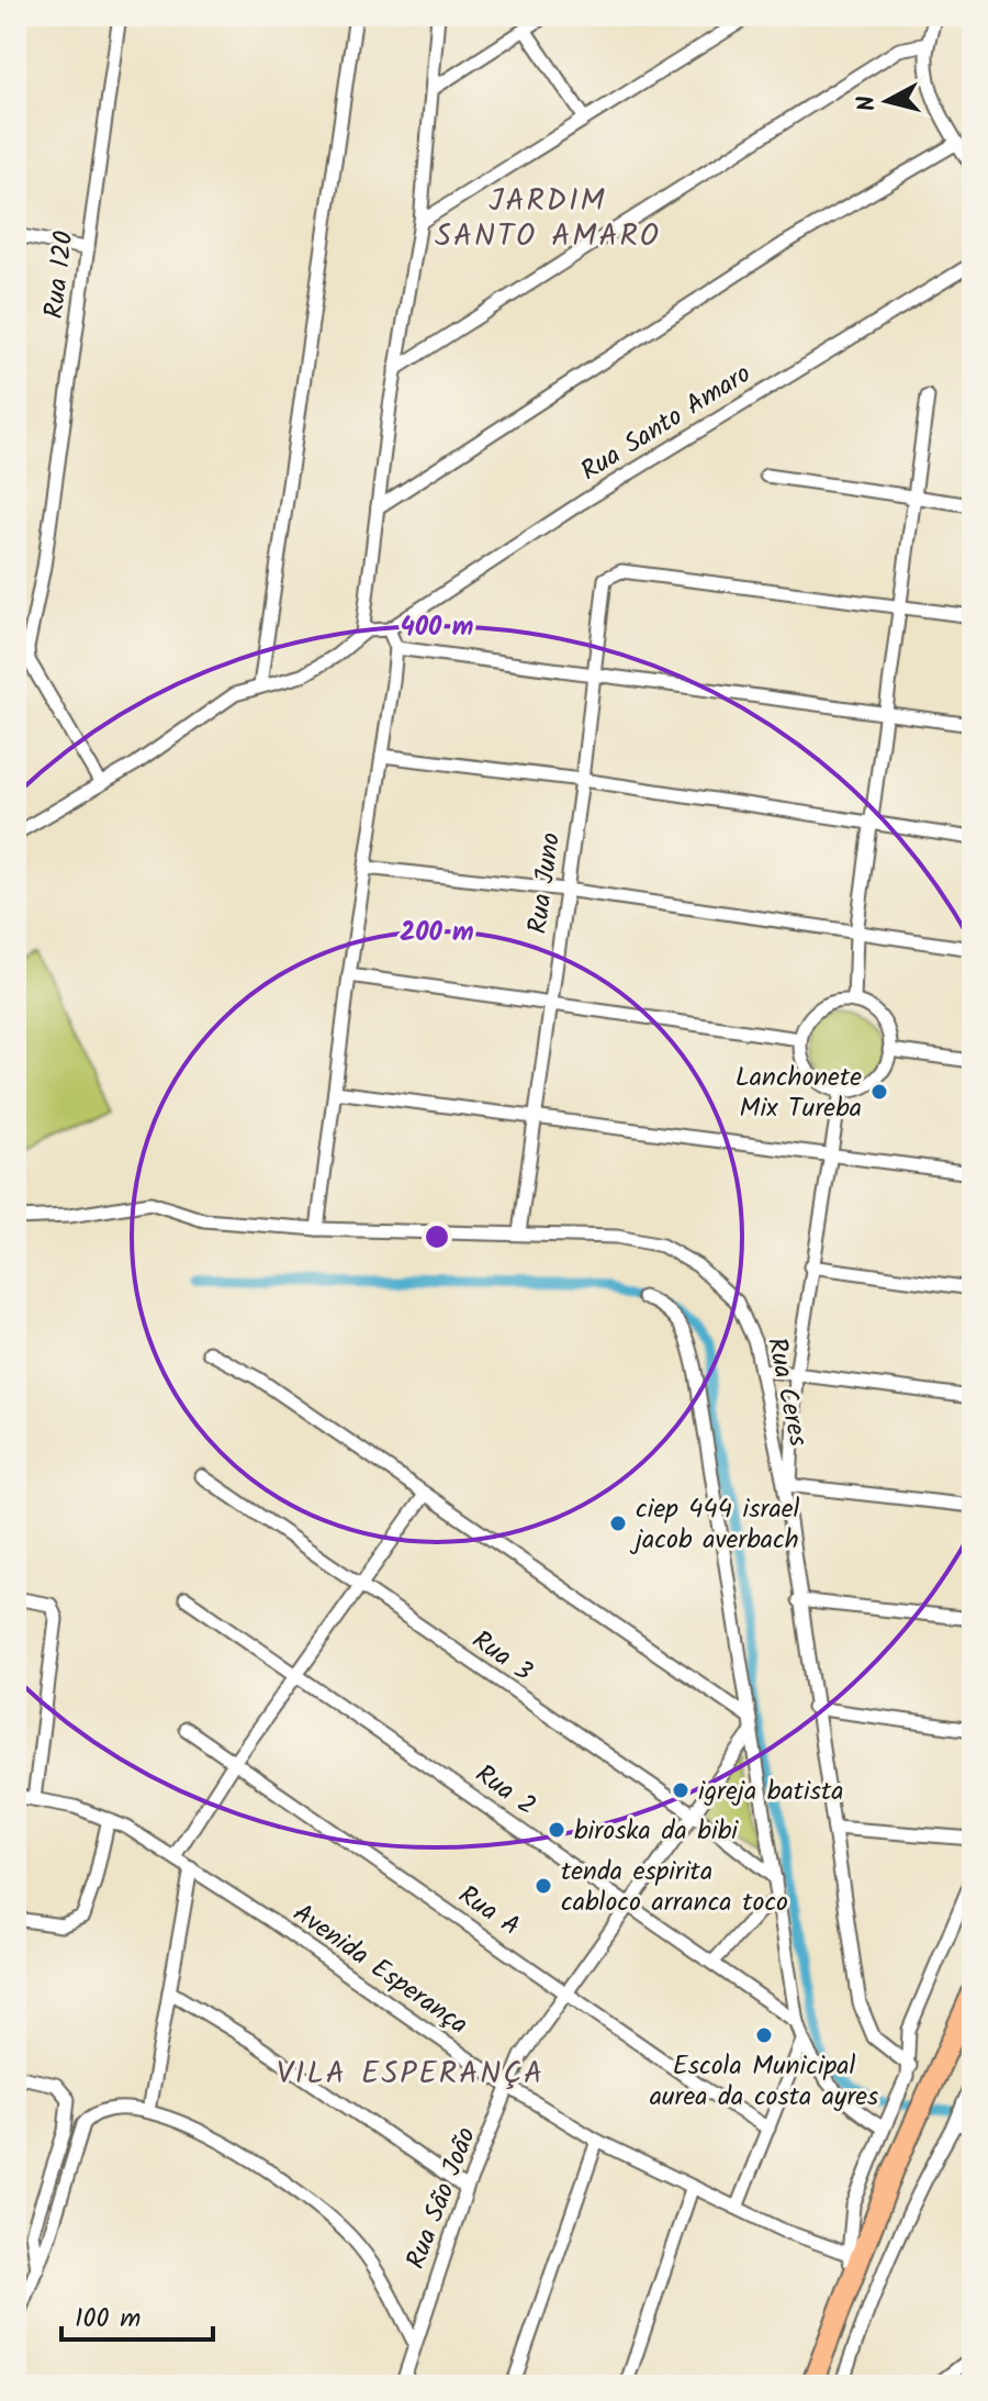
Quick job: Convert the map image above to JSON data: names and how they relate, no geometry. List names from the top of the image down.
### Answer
{
  "streets": {
    "street": [
      "Rua 120",
      "Rua Santo Amaro",
      "Rua Juno",
      "Rua Ceres",
      "Rua 3",
      "Rua 2",
      "Rua A",
      "Avenida Esperança",
      "Rua São João"
    ]
  },
  "crossings": [
    ["Rua Juno", "Rua Ceres"],
    ["Rua 3", "Rua São João"],
    ["Rua 2", "Rua São João"],
    ["Rua A", "Rua São João"],
    ["Avenida Esperança", "Rua São João"]
  ],
  "districts": ["JARDIM SANTO AMARO", "VILA ESPERANÇA"],
  "places": [
    "Lanchonete Mix Tureba",
    "ciep 444 israel jacob averbach",
    "igreja batista",
    "biroska da bibi",
    "tenda espirita cabloco arranca toco",
    "Escola Municipal aurea da costa ayres"
  ],
  "scale_bar": "100 m",
  "north": "left",
  "rings": ["400 m", "200 m"]
}
